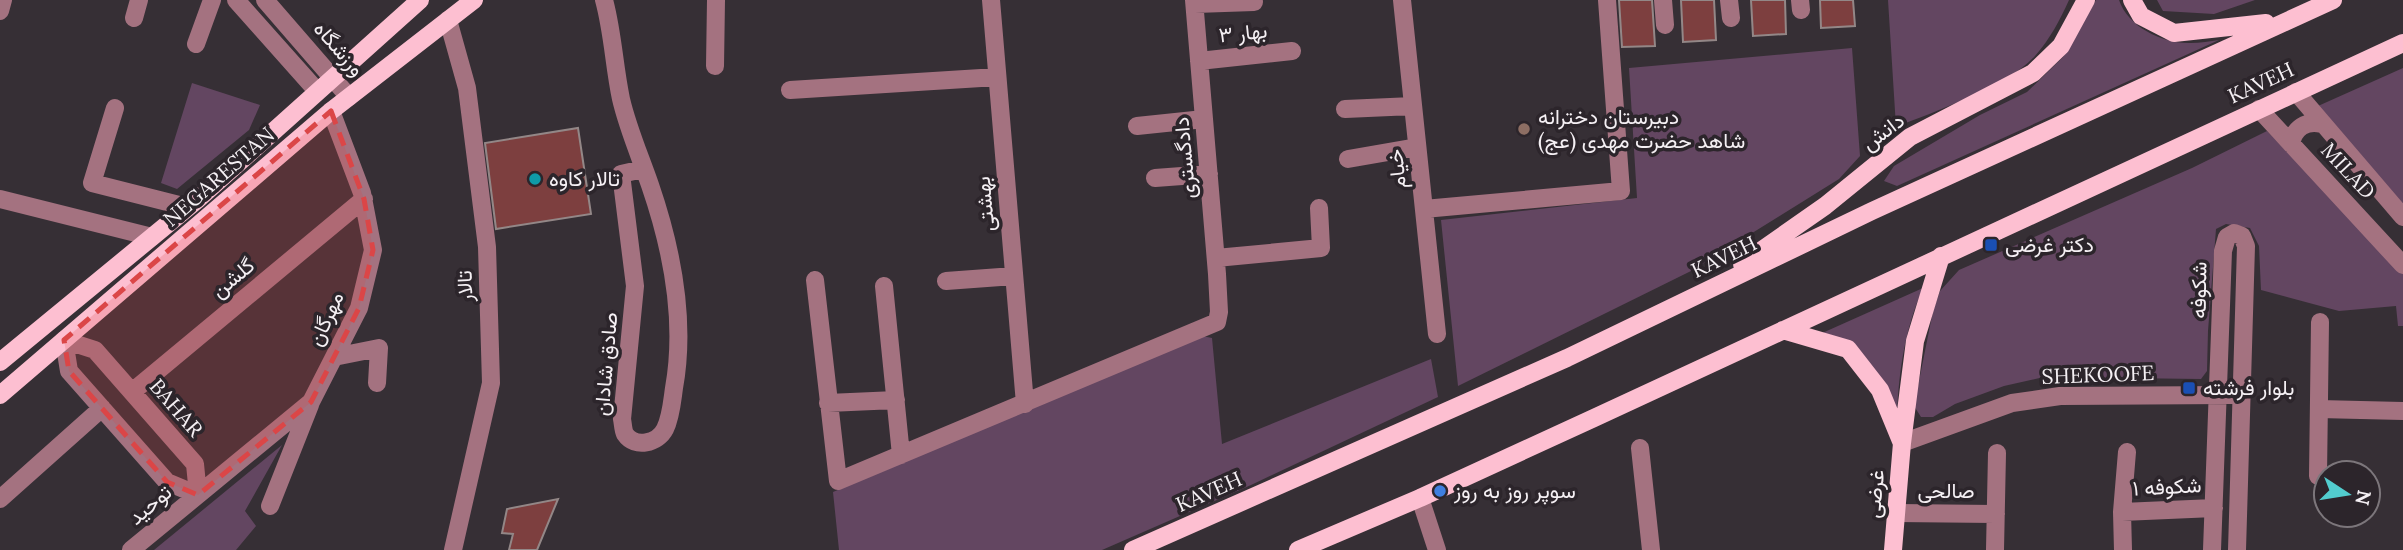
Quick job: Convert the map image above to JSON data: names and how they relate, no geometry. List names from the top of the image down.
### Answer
{
  "streets": {
    "main road": [
      "KAVEH",
      "دانش",
      "NEGARESTAN",
      "غرضی"
    ],
    "street": [
      "بهار ۳",
      "ورزشگاه",
      "دادگستری",
      "خیام",
      "MILAD",
      "بهشتی",
      "گلشن",
      "تالار",
      "شکوفه",
      "مهرگان",
      "صادق شادان",
      "SHEKOOFE",
      "BAHAR",
      "شکوفه ۱",
      "صالحی",
      "توحید"
    ]
  },
  "crossings": [
    ["بهار ۳", "دادگستری"],
    ["ورزشگاه", "NEGARESTAN"],
    ["KAVEH", "دانش"],
    ["KAVEH", "MILAD"],
    ["KAVEH", "غرضی"],
    ["دادگستری", "بهشتی"],
    ["NEGARESTAN", "تالار"],
    ["NEGARESTAN", "مهرگان"],
    ["NEGARESTAN", "BAHAR"],
    ["گلشن", "مهرگان"],
    ["گلشن", "BAHAR"],
    ["شکوفه", "SHEKOOFE"],
    ["شکوفه", "شکوفه ۱"],
    ["مهرگان", "BAHAR"],
    ["مهرگان", "توحید"],
    ["SHEKOOFE", "غرضی"],
    ["BAHAR", "توحید"],
    ["صالحی", "غرضی"]
  ],
  "places": {
    "other": ["دبیرستان دخترانه شاهد حضرت مهدی (عج)", "تالار کاوه", "سوپر روز به روز"],
    "transit": ["دکتر غرضی", "بلوار فرشته"]
  },
  "north": "right"
}
